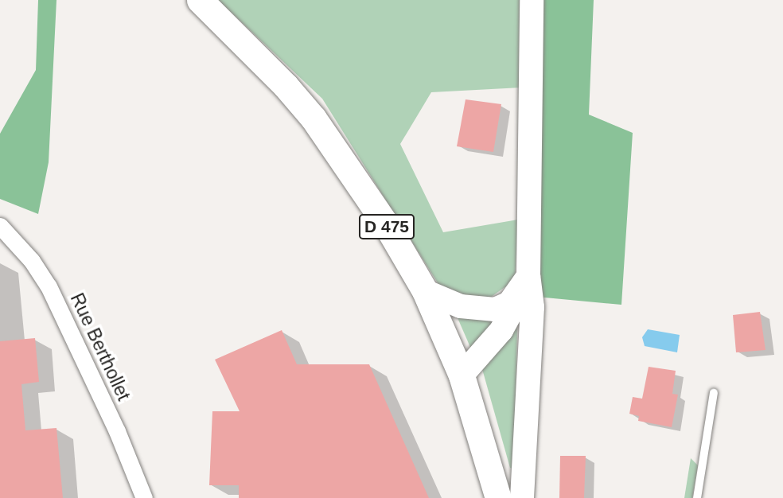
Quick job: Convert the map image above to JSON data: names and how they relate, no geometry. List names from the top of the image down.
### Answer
{
  "streets": {
    "main road": ["D 475"],
    "street": ["Rue Berthollet"]
  }
}
